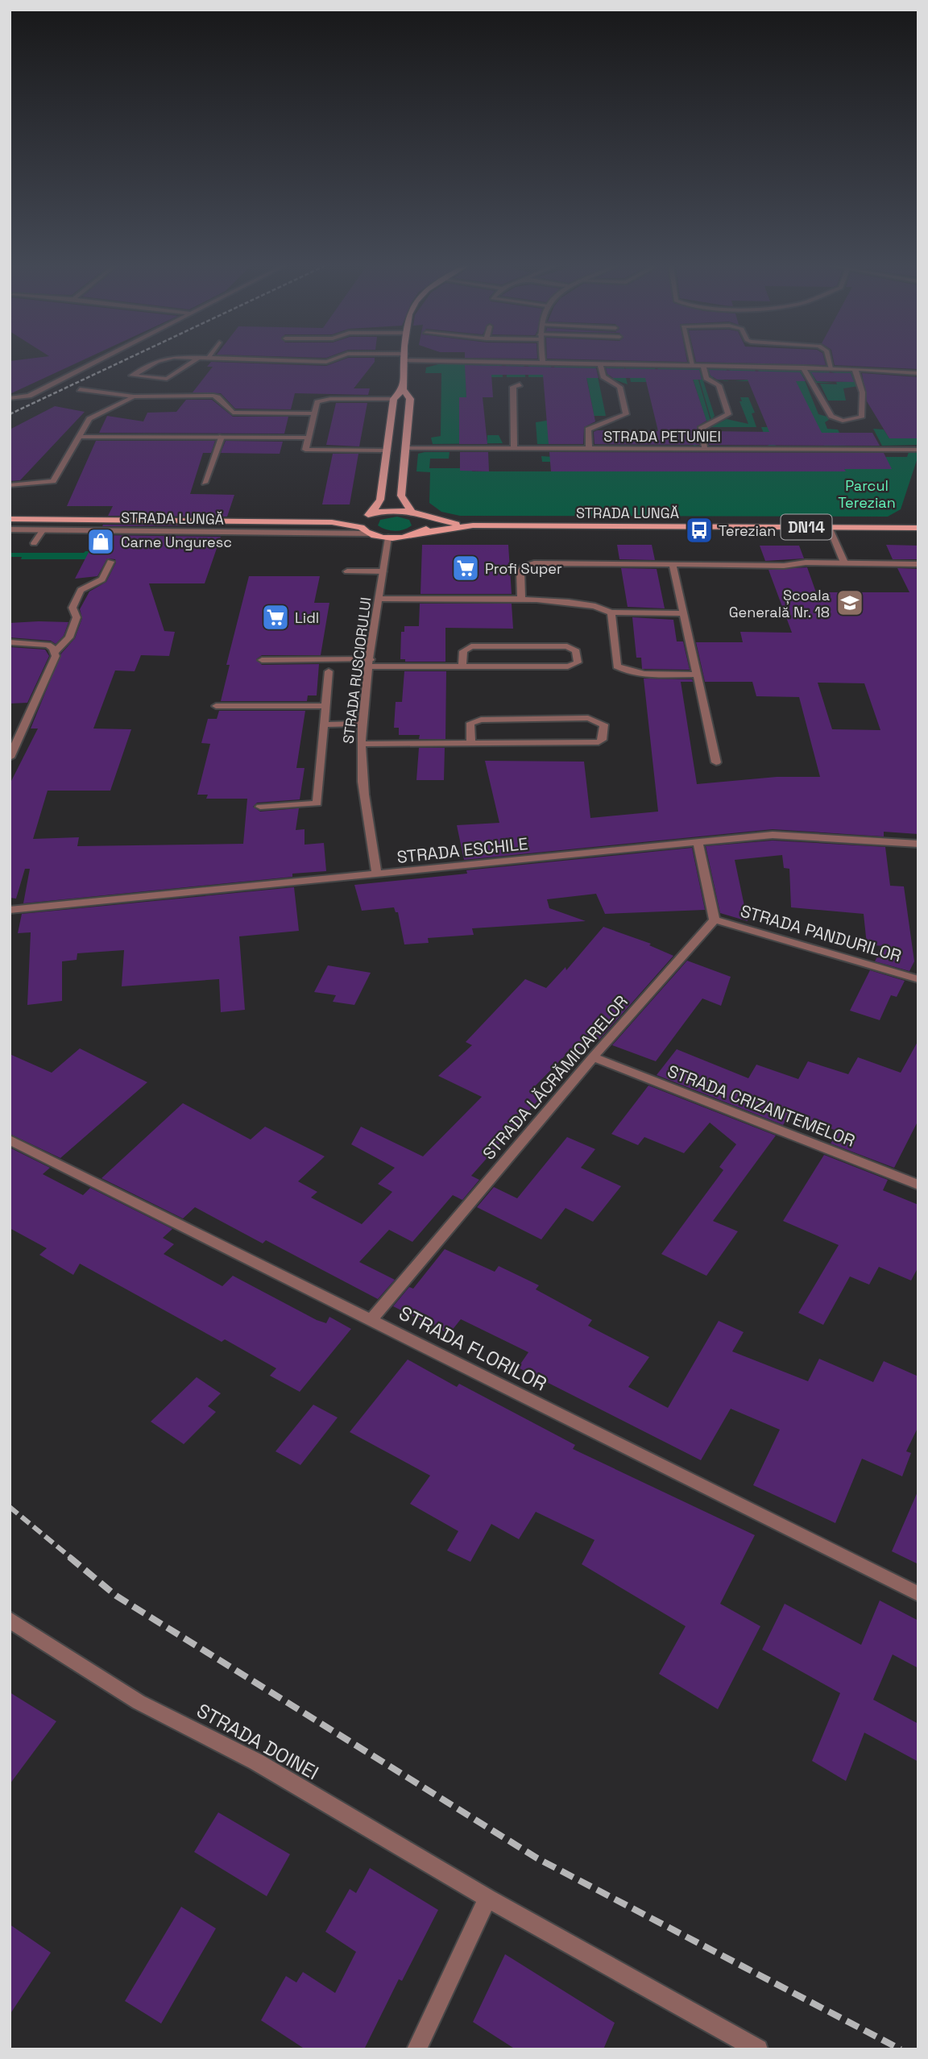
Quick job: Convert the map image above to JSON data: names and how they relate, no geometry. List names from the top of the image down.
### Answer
{
  "streets": {
    "main road": ["STRADA LUNGĂ", "DN14"],
    "street": [
      "STRADA PETUNIEI",
      "STRADA RUSCIORULUI",
      "STRADA ESCHILE",
      "STRADA PANDURILOR",
      "STRADA LĂCRĂMIOARELOR",
      "STRADA CRIZANTEMELOR",
      "STRADA FLORILOR",
      "STRADA DOINEI"
    ]
  },
  "crossings": [
    ["STRADA LUNGĂ", "DN14"],
    ["DN14", "STRADA RUSCIORULUI"],
    ["STRADA RUSCIORULUI", "STRADA ESCHILE"],
    ["STRADA PANDURILOR", "STRADA LĂCRĂMIOARELOR"],
    ["STRADA LĂCRĂMIOARELOR", "STRADA CRIZANTEMELOR"],
    ["STRADA LĂCRĂMIOARELOR", "STRADA FLORILOR"]
  ],
  "parks": ["Parcul Terezian"],
  "places": {
    "bus stop": ["Terezian"],
    "shop": ["Carne Unguresc"],
    "supermarket": ["Profi Super", "Lidl"],
    "school or university": ["Școala Generală Nr. 18"]
  }
}
